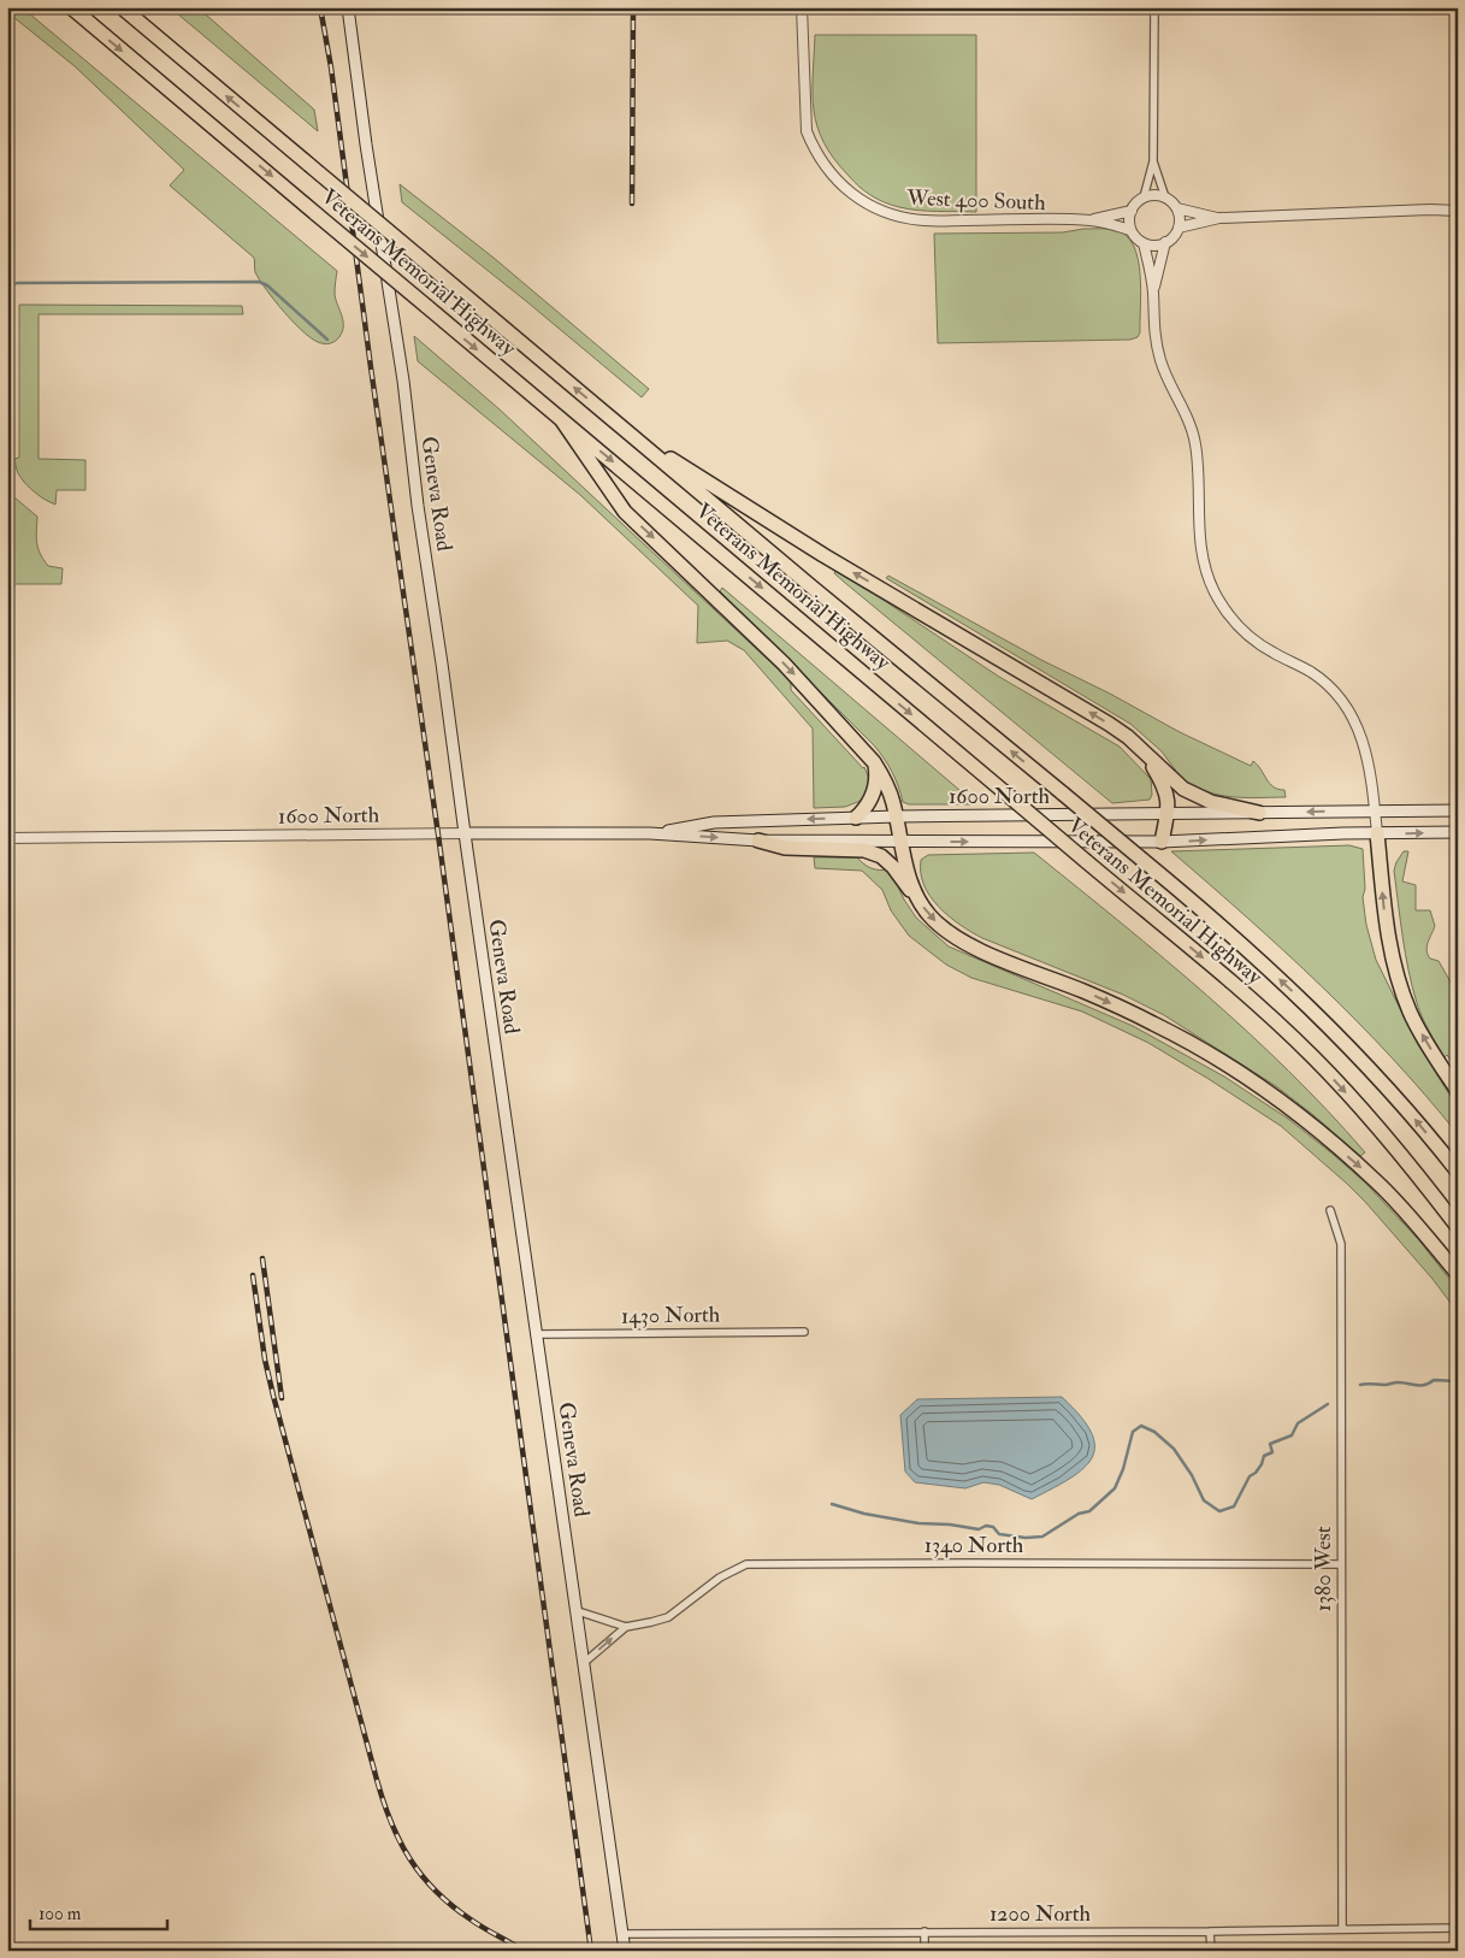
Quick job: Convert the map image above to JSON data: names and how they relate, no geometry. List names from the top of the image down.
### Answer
{
  "streets": {
    "highway": ["Veterans Memorial Highway"],
    "main road": ["Geneva Road", "1600 North"],
    "street": [
      "West 400 South",
      "1430 North",
      "1340 North",
      "1380 West",
      "1200 North"
    ]
  },
  "crossings": [
    ["Geneva Road", "1600 North"],
    ["Geneva Road", "1430 North"],
    ["Geneva Road", "1200 North"],
    ["1340 North", "1380 West"],
    ["1380 West", "1200 North"]
  ],
  "scale_bar": "100 m"
}
